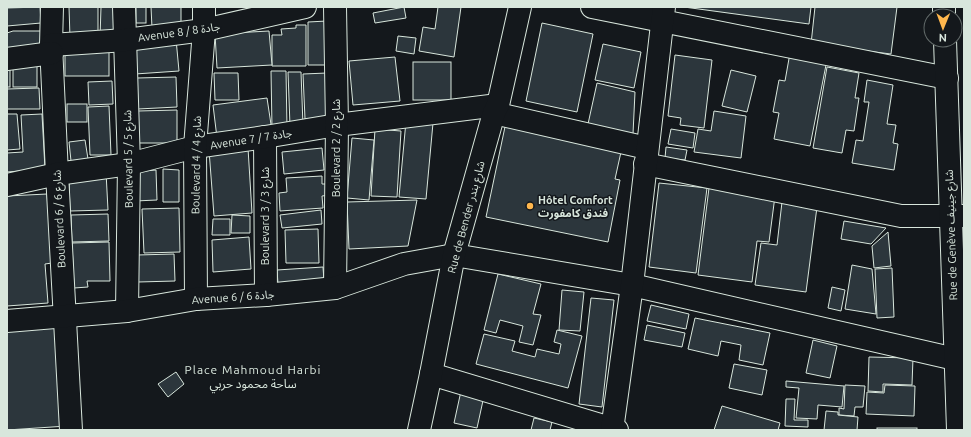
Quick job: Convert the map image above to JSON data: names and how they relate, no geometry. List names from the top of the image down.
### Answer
{
  "streets": {
    "street": [
      "Avenue 8 / جادة 8",
      "Avenue 7 / جادة 7",
      "Boulevard 2 / شارع 2",
      "Boulevard 5 / شارع 5",
      "Boulevard 4 / شارع 4",
      "Boulevard 3 / شارع 3",
      "Rue de Bender شارع بندر",
      "Boulevard 6 / شارع 6",
      "Rue de Genève شارع جينيف",
      "Avenue 6 / جادة 6"
    ]
  },
  "crossings": [
    ["Avenue 8 / جادة 8", "Boulevard 5 / شارع 5"],
    ["Avenue 8 / جادة 8", "Boulevard 4 / شارع 4"],
    ["Avenue 8 / جادة 8", "Boulevard 6 / شارع 6"],
    ["Avenue 7 / جادة 7", "Boulevard 2 / شارع 2"],
    ["Avenue 7 / جادة 7", "Boulevard 5 / شارع 5"],
    ["Avenue 7 / جادة 7", "Boulevard 4 / شارع 4"],
    ["Avenue 7 / جادة 7", "Boulevard 3 / شارع 3"],
    ["Avenue 7 / جادة 7", "Rue de Bender شارع بندر"],
    ["Avenue 7 / جادة 7", "Boulevard 6 / شارع 6"],
    ["Avenue 7 / جادة 7", "Rue de Genève شارع جينيف"],
    ["Boulevard 2 / شارع 2", "Avenue 6 / جادة 6"],
    ["Boulevard 5 / شارع 5", "Avenue 6 / جادة 6"],
    ["Boulevard 4 / شارع 4", "Avenue 6 / جادة 6"],
    ["Boulevard 3 / شارع 3", "Avenue 6 / جادة 6"],
    ["Rue de Bender شارع بندر", "Avenue 6 / جادة 6"],
    ["Boulevard 6 / شارع 6", "Avenue 6 / جادة 6"],
    ["Rue de Genève شارع جينيف", "Avenue 6 / جادة 6"]
  ],
  "districts": ["Place Mahmoud Harbi ساحة محمود حربي"],
  "places": ["Hôtel Comfort فندق كامفورت"],
  "north": "bottom"
}
